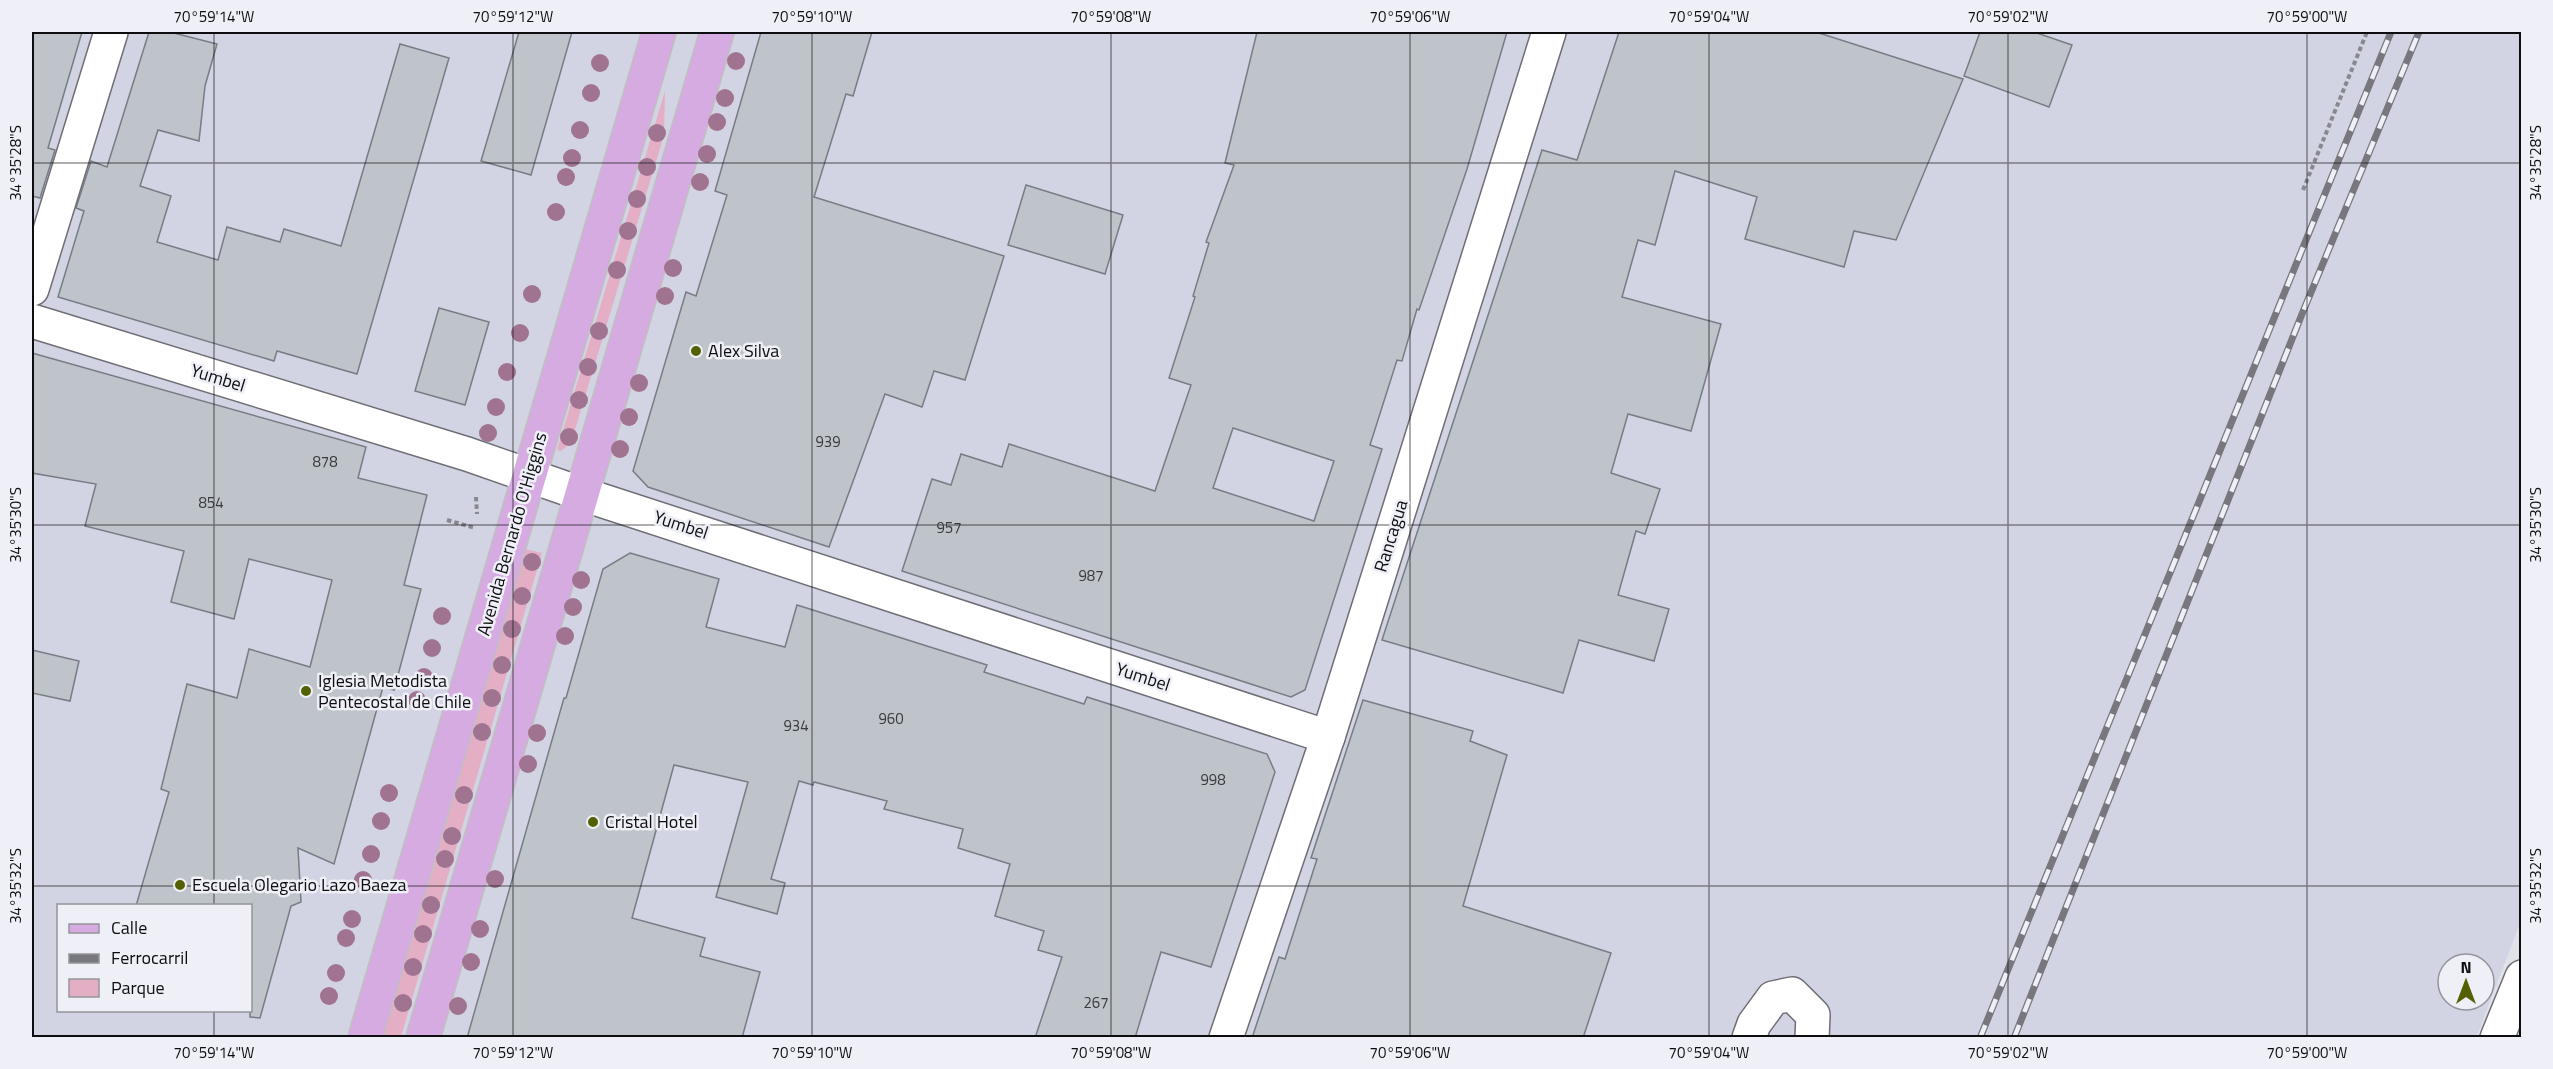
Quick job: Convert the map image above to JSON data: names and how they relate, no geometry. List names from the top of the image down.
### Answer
{
  "streets": {
    "main road": ["Avenida Bernardo O'Higgins"],
    "street": ["Yumbel", "Rancagua"]
  },
  "crossings": [
    ["Yumbel", "Avenida Bernardo O'Higgins"],
    ["Yumbel", "Rancagua"]
  ],
  "places": [
    "Alex Silva",
    "Iglesia Metodista Pentecostal de Chile",
    "Cristal Hotel",
    "Escuela Olegario Lazo Baeza"
  ],
  "house_numbers": [
    "939",
    "878",
    "854",
    "957",
    "987",
    "960",
    "934",
    "998",
    "267"
  ],
  "legend": ["Calle", "Ferrocarril", "Parque"],
  "north": "top",
  "coordinates": [
    "70°59'14\"W",
    "70°59'12\"W",
    "70°59'10\"W",
    "70°59'08\"W",
    "70°59'06\"W",
    "70°59'04\"W",
    "70°59'02\"W",
    "70°59'00\"W",
    "34°35'28\"S",
    "34°35'30\"S",
    "34°35'32\"S"
  ]
}
